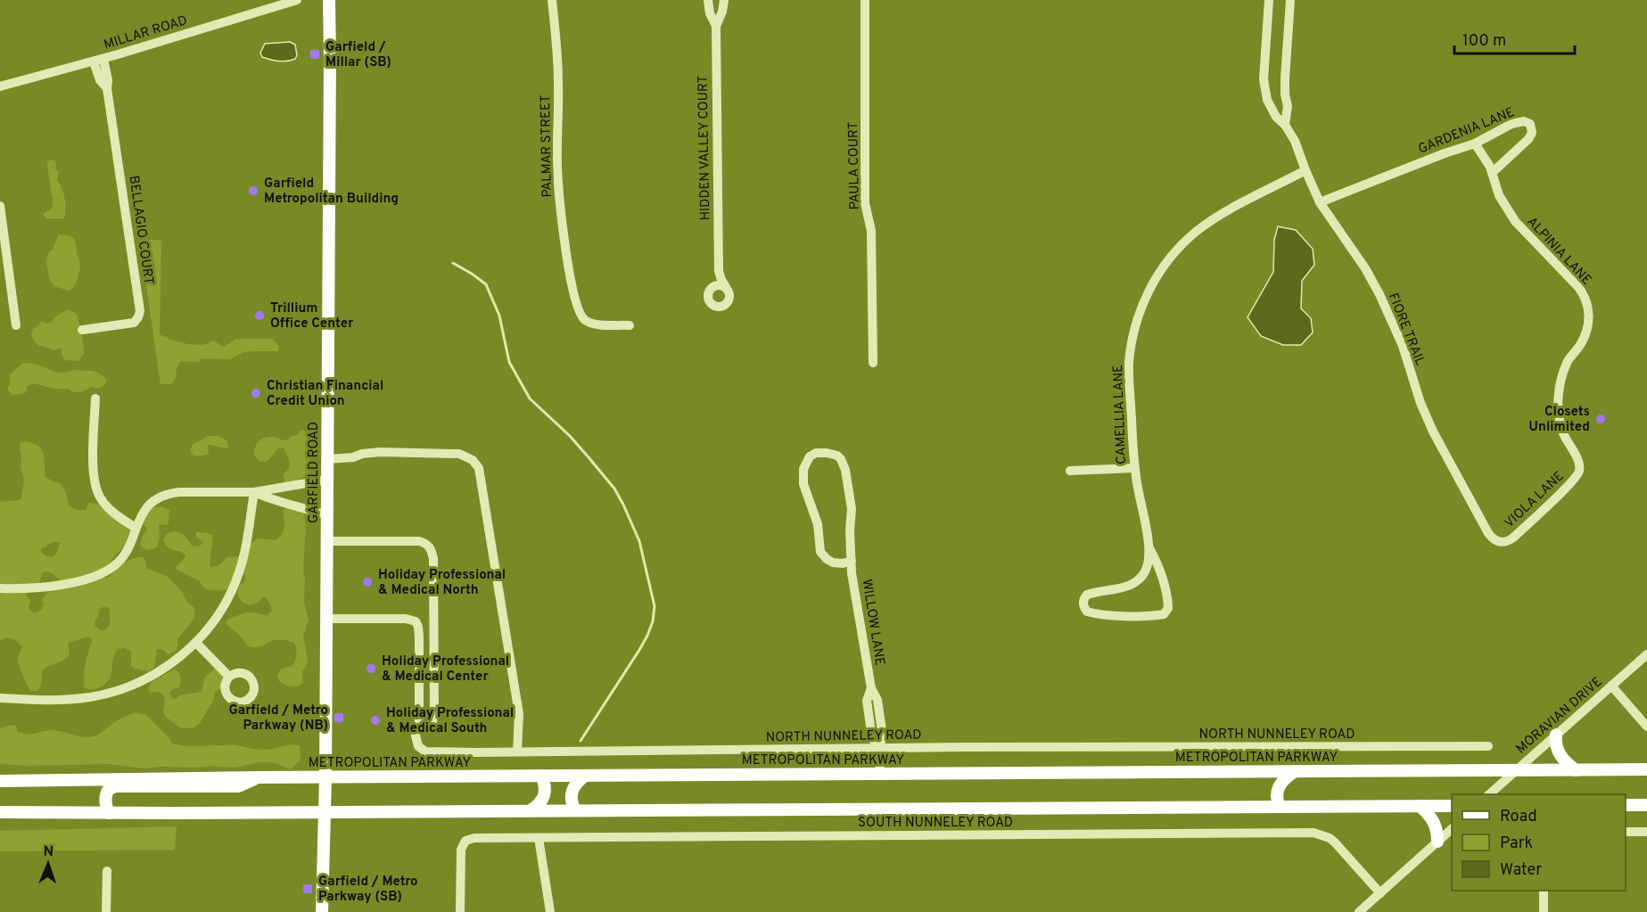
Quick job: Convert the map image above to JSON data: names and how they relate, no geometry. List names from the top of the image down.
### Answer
{
  "streets": {
    "main road": ["GARFIELD ROAD", "METROPOLITAN PARKWAY"],
    "street": [
      "MILLAR ROAD",
      "GARDENIA LANE",
      "PALMAR STREET",
      "HIDDEN VALLEY COURT",
      "PAULA COURT",
      "BELLAGIO COURT",
      "ALPINIA LANE",
      "FIORE TRAIL",
      "CAMELLIA LANE",
      "VIOLA LANE",
      "WILLOW LANE",
      "MORAVIAN DRIVE",
      "NORTH NUNNELEY ROAD",
      "SOUTH NUNNELEY ROAD"
    ]
  },
  "crossings": [
    ["MILLAR ROAD", "BELLAGIO COURT"],
    ["GARDENIA LANE", "ALPINIA LANE"],
    ["GARDENIA LANE", "FIORE TRAIL"],
    ["ALPINIA LANE", "VIOLA LANE"],
    ["FIORE TRAIL", "CAMELLIA LANE"],
    ["FIORE TRAIL", "VIOLA LANE"],
    ["GARFIELD ROAD", "NORTH NUNNELEY ROAD"],
    ["GARFIELD ROAD", "METROPOLITAN PARKWAY"],
    ["WILLOW LANE", "NORTH NUNNELEY ROAD"],
    ["WILLOW LANE", "METROPOLITAN PARKWAY"],
    ["MORAVIAN DRIVE", "METROPOLITAN PARKWAY"]
  ],
  "places": {
    "transit": ["Garfield / Millar (SB)", "Garfield / Metro Parkway (NB)", "Garfield / Metro Parkway (SB)"],
    "other": [
      "Garfield Metropolitan Building",
      "Trillium Office Center",
      "Christian Financial Credit Union",
      "Closets Unlimited",
      "Holiday Professional & Medical North",
      "Holiday Professional & Medical Center",
      "Holiday Professional & Medical South"
    ]
  },
  "legend": ["Road", "Park", "Water"],
  "scale_bar": "100 m",
  "north": "top"
}
